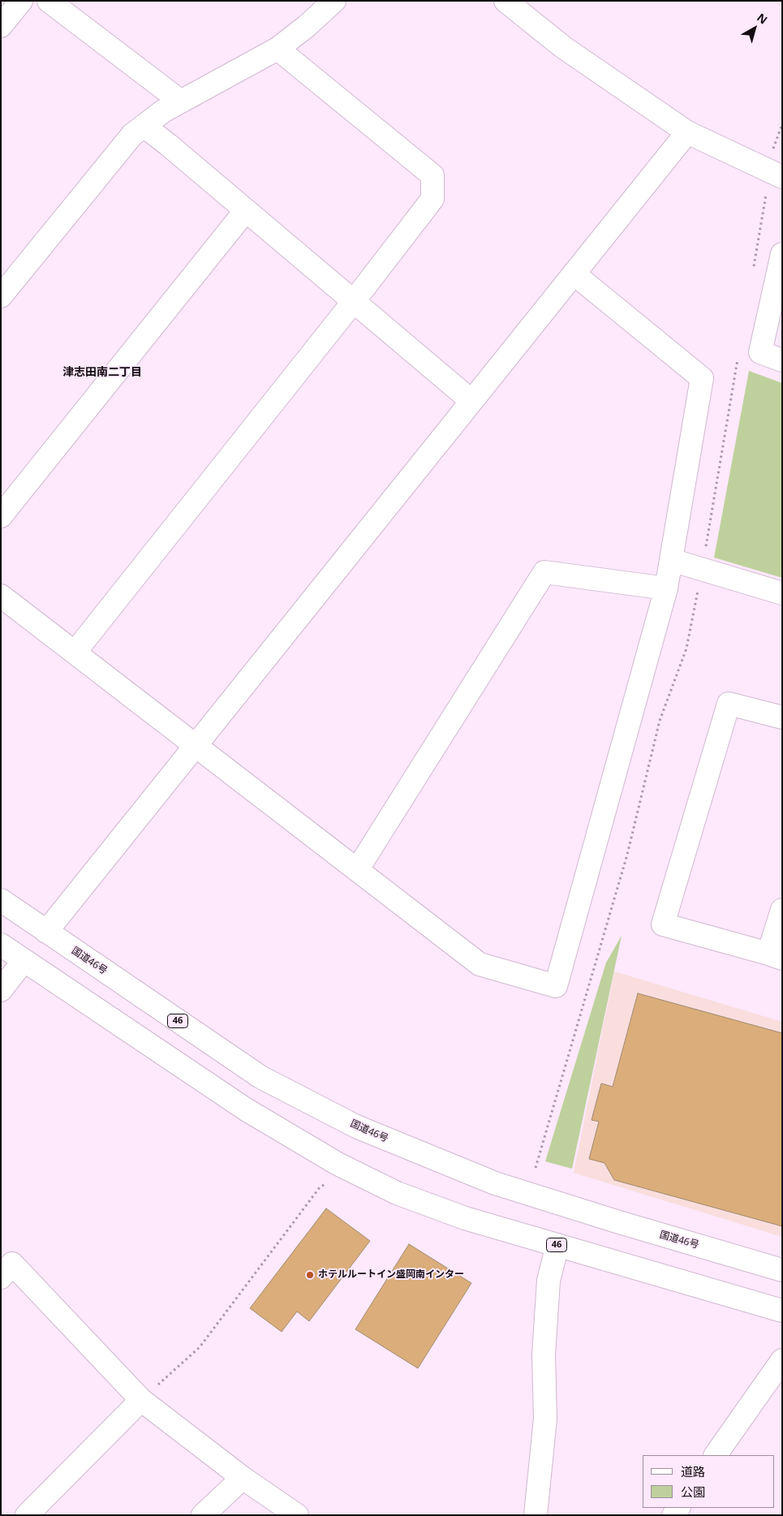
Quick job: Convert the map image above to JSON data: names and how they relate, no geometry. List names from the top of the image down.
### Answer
{
  "streets": {
    "main road": ["国道46号", "46"]
  },
  "districts": ["津志田南二丁目"],
  "places": ["ホテルルートイン盛岡南インター"],
  "legend": ["道路", "公園"],
  "north": "top right"
}
